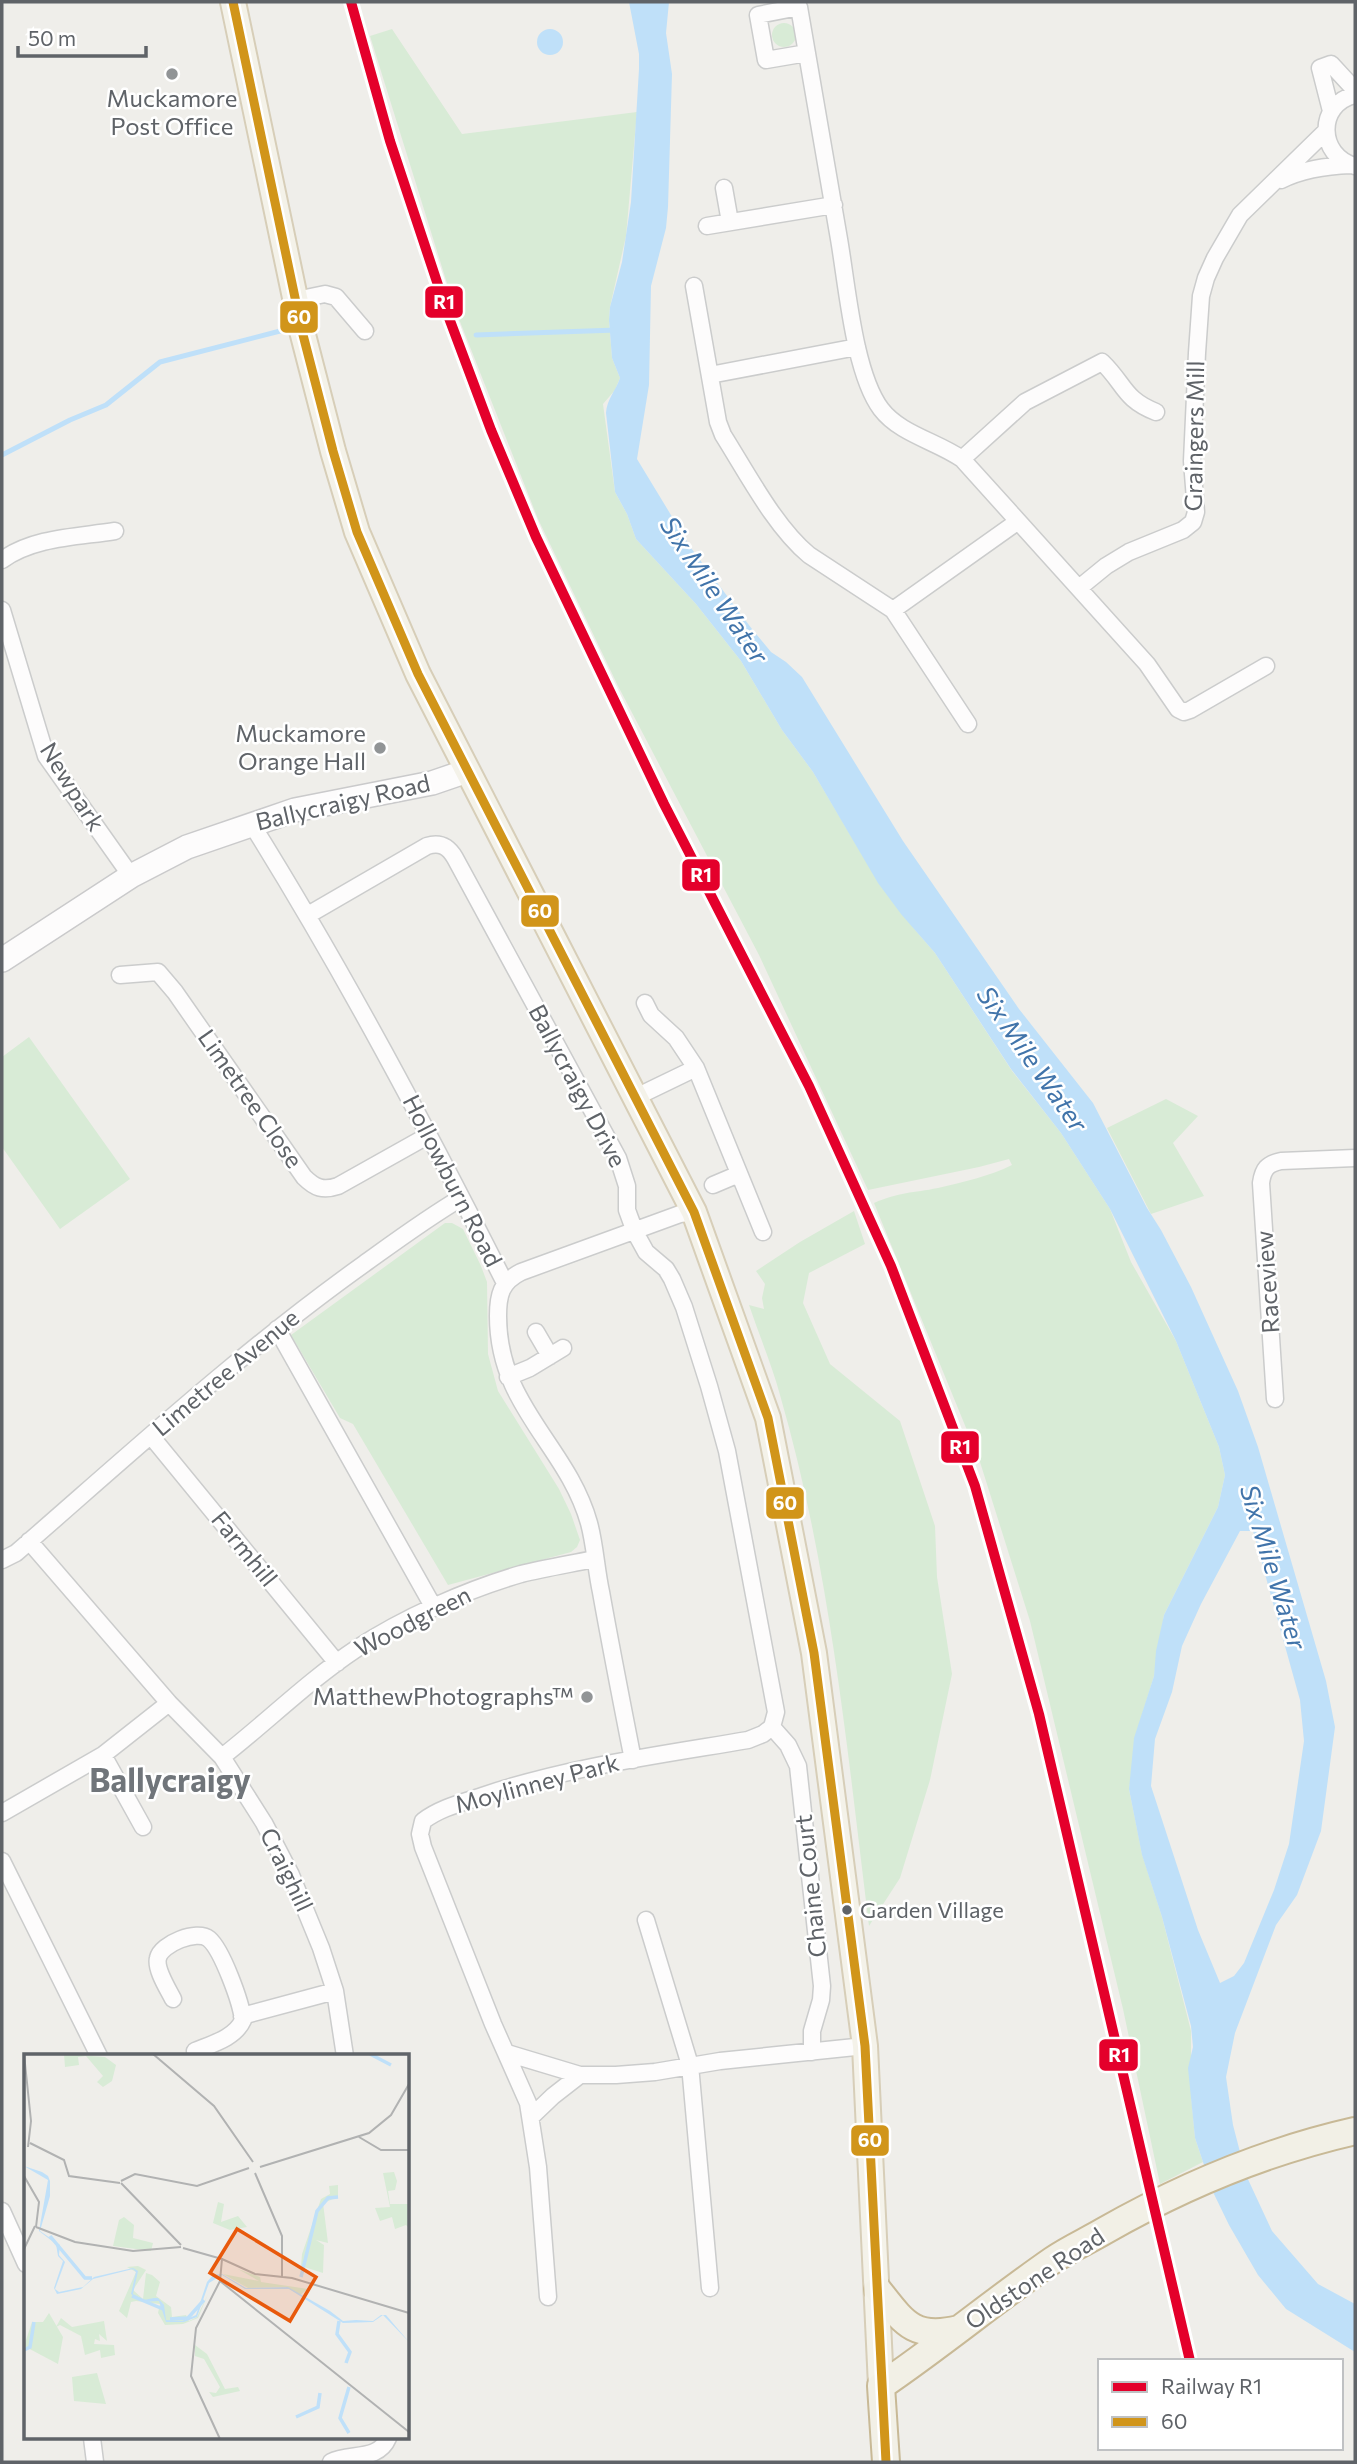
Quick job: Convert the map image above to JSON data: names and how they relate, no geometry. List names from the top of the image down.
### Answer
{
  "streets": {
    "highway": ["Oldstone Road"],
    "main road": ["Ballycraigy Road"],
    "street": [
      "Graingers Mill",
      "Newpark",
      "Ballycraigy Drive",
      "Limetree Close",
      "Hollowburn Road",
      "Raceview",
      "Limetree Avenue",
      "Farmhill",
      "Woodgreen",
      "Moylinney Park",
      "Craighill",
      "Chaine Court"
    ]
  },
  "crossings": [
    ["Newpark", "Ballycraigy Road"],
    ["Ballycraigy Road", "Hollowburn Road"],
    ["Ballycraigy Drive", "Hollowburn Road"],
    ["Ballycraigy Drive", "Moylinney Park"],
    ["Ballycraigy Drive", "Chaine Court"],
    ["Limetree Close", "Hollowburn Road"],
    ["Hollowburn Road", "Limetree Avenue"],
    ["Hollowburn Road", "Woodgreen"],
    ["Hollowburn Road", "Moylinney Park"],
    ["Limetree Avenue", "Farmhill"],
    ["Limetree Avenue", "Craighill"],
    ["Farmhill", "Woodgreen"],
    ["Woodgreen", "Craighill"],
    ["Moylinney Park", "Chaine Court"]
  ],
  "districts": ["Ballycraigy"],
  "water": ["Six Mile Water"],
  "places": [
    "Muckamore Post Office",
    "Muckamore Orange Hall",
    "MatthewPhotographs™",
    "Garden Village"
  ],
  "lines": ["rail line R1", "transit line 60"],
  "legend": ["Railway R1", "60"],
  "scale_bar": "50 m"
}
